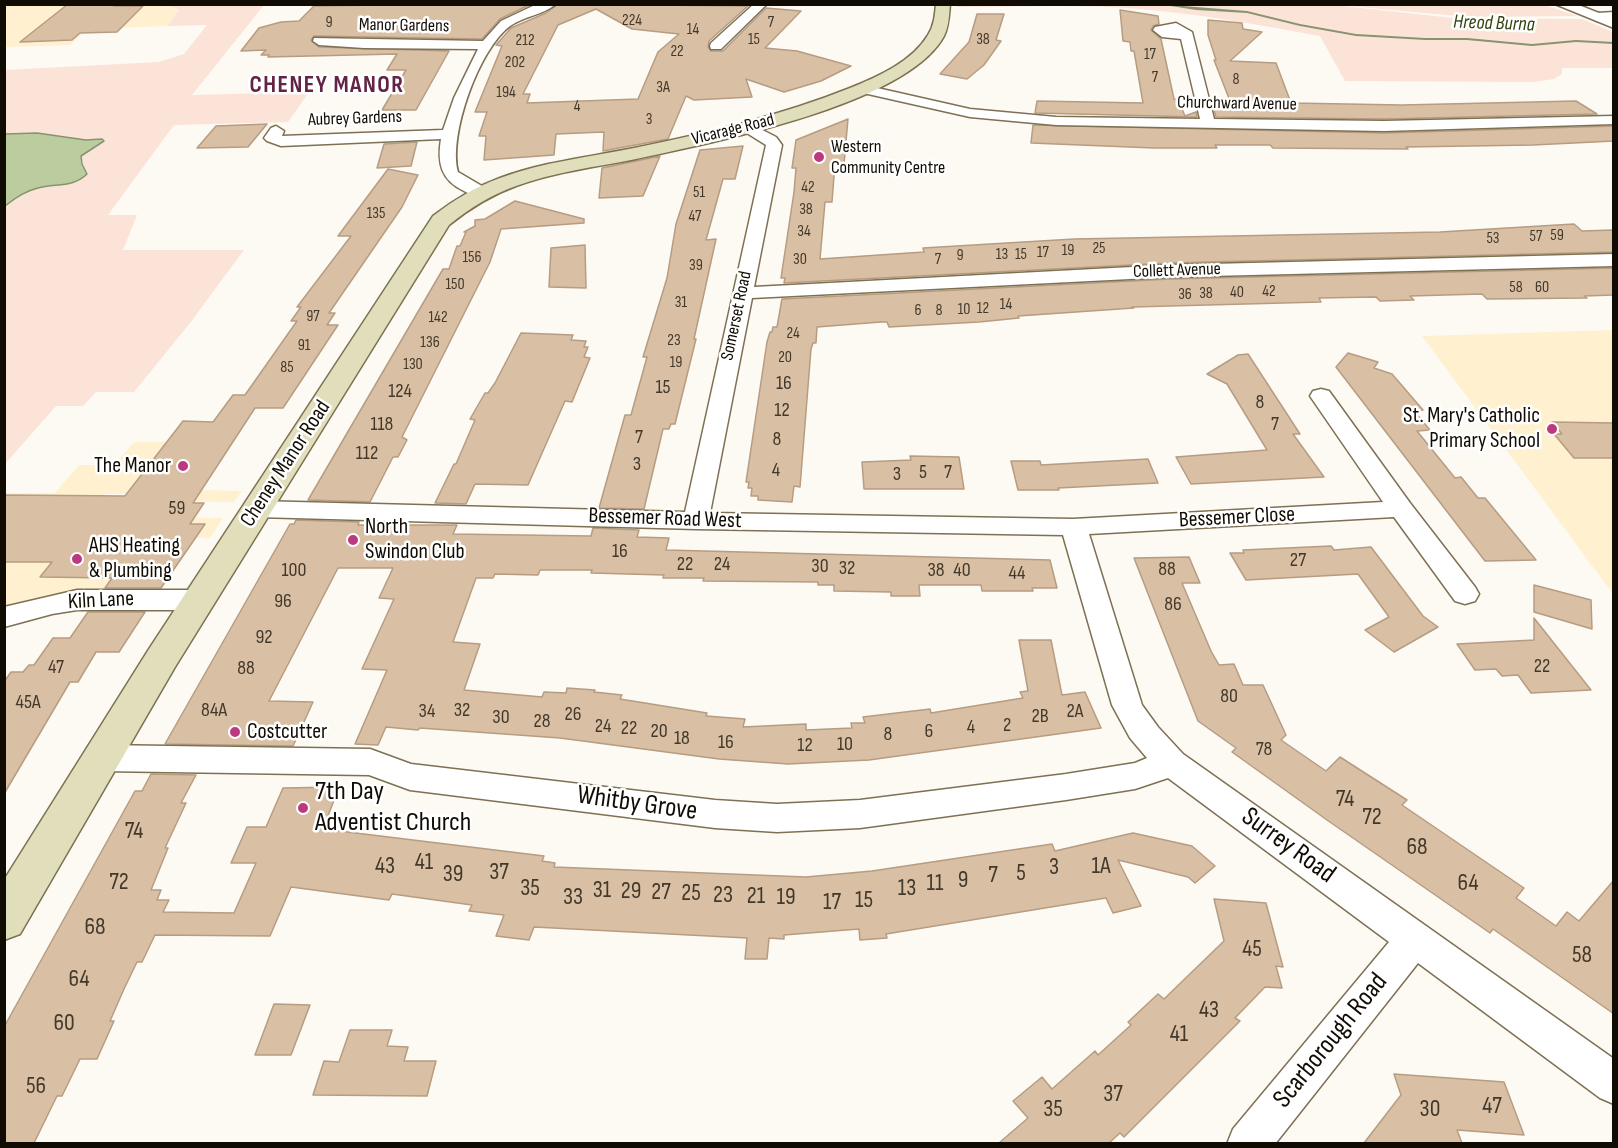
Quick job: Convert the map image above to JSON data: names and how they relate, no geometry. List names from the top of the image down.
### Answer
{
  "streets": {
    "main road": ["Vicarage Road", "Cheney Manor Road"],
    "street": [
      "Manor Gardens",
      "Churchward Avenue",
      "Aubrey Gardens",
      "Collett Avenue",
      "Somerset Road",
      "Bessemer Close",
      "Bessemer Road West",
      "Kiln Lane",
      "Whitby Grove",
      "Surrey Road",
      "Scarborough Road"
    ]
  },
  "crossings": [
    ["Churchward Avenue", "Vicarage Road"],
    ["Vicarage Road", "Somerset Road"],
    ["Vicarage Road", "Cheney Manor Road"],
    ["Collett Avenue", "Somerset Road"],
    ["Somerset Road", "Bessemer Road West"],
    ["Cheney Manor Road", "Bessemer Road West"],
    ["Cheney Manor Road", "Kiln Lane"],
    ["Cheney Manor Road", "Whitby Grove"],
    ["Bessemer Close", "Bessemer Road West"],
    ["Bessemer Close", "Surrey Road"],
    ["Bessemer Road West", "Surrey Road"],
    ["Whitby Grove", "Surrey Road"],
    ["Surrey Road", "Scarborough Road"]
  ],
  "districts": ["CHENEY MANOR"],
  "water": ["Hreod Burna"],
  "places": [
    "Western Community Centre",
    "St. Mary's Catholic Primary School",
    "The Manor",
    "North Swindon Club",
    "AHS Heating & Plumbing",
    "Costcutter",
    "7th Day Adventist Church"
  ],
  "house_numbers": [
    "224",
    "9",
    "7",
    "14",
    "15",
    "38",
    "212",
    "22",
    "17",
    "202",
    "7",
    "8",
    "3A",
    "194",
    "4",
    "3",
    "42",
    "51",
    "38",
    "135",
    "47",
    "34",
    "59",
    "57",
    "53",
    "25",
    "19",
    "17",
    "13",
    "15",
    "9",
    "156",
    "30",
    "7",
    "39",
    "150",
    "58",
    "60",
    "42",
    "40",
    "38",
    "36",
    "31",
    "14",
    "12",
    "10",
    "6",
    "8",
    "97",
    "142",
    "24",
    "23",
    "136",
    "91",
    "20",
    "19",
    "130",
    "85",
    "16",
    "15",
    "124",
    "8",
    "12",
    "118",
    "7",
    "7",
    "8",
    "112",
    "3",
    "4",
    "5",
    "7",
    "3",
    "59",
    "16",
    "27",
    "22",
    "24",
    "30",
    "32",
    "88",
    "100",
    "38",
    "40",
    "44",
    "96",
    "86",
    "92",
    "22",
    "47",
    "88",
    "80",
    "45A",
    "84A",
    "32",
    "34",
    "2A",
    "26",
    "2B",
    "30",
    "28",
    "2",
    "24",
    "4",
    "22",
    "20",
    "6",
    "8",
    "18",
    "16",
    "10",
    "12",
    "78",
    "74",
    "72",
    "74",
    "68",
    "41",
    "43",
    "1A",
    "3",
    "37",
    "5",
    "39",
    "7",
    "9",
    "72",
    "11",
    "64",
    "35",
    "13",
    "31",
    "29",
    "27",
    "25",
    "23",
    "21",
    "33",
    "19",
    "15",
    "17",
    "68",
    "45",
    "58",
    "64",
    "43",
    "60",
    "41",
    "56",
    "37",
    "47",
    "35",
    "30"
  ]
}
